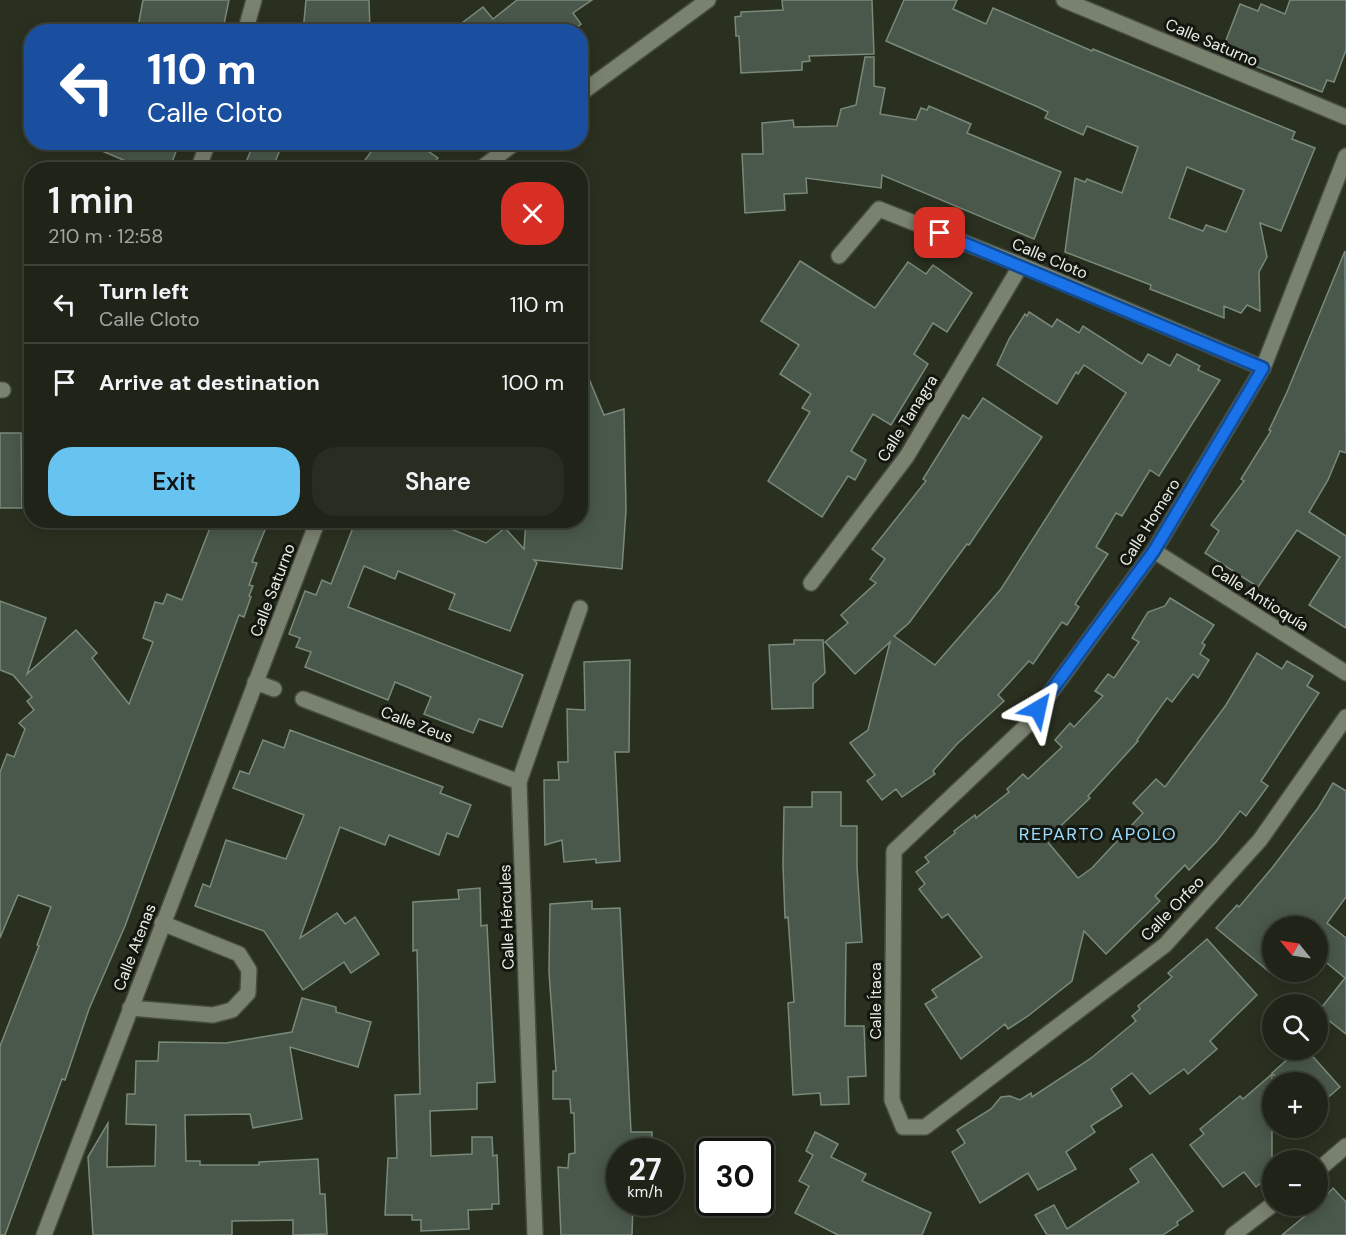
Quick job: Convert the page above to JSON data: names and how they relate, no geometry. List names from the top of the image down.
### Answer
{
  "streets": {
    "street": [
      "Calle Saturno",
      "Calle Cloto",
      "Calle Tanagra",
      "Calle Homero",
      "Calle Antioquía",
      "Calle Zeus",
      "Calle Orfeo",
      "Calle Hércules",
      "Calle Atenas",
      "Calle Ítaca"
    ]
  },
  "crossings": [
    ["Calle Saturno", "Calle Atenas"],
    ["Calle Cloto", "Calle Tanagra"],
    ["Calle Cloto", "Calle Homero"],
    ["Calle Homero", "Calle Antioquía"],
    ["Calle Homero", "Calle Ítaca"],
    ["Calle Zeus", "Calle Hércules"],
    ["Calle Orfeo", "Calle Ítaca"]
  ],
  "districts": ["REPARTO APOLO"],
  "north": "top left",
  "page": {
    "turn": ["110 m", "Calle Cloto"],
    "heading": ["1 min", "210 m · 12:58"],
    "list": [
      {
        "name": "Turn left",
        "note": "Calle Cloto",
        "value": "110 m"
      },
      {
        "name": "Arrive at destination",
        "value": "100 m"
      }
    ],
    "buttons": ["Exit", "Share"],
    "map_buttons": ["+", "−"],
    "speed": "27 km/h",
    "limit": "30"
  }
}
